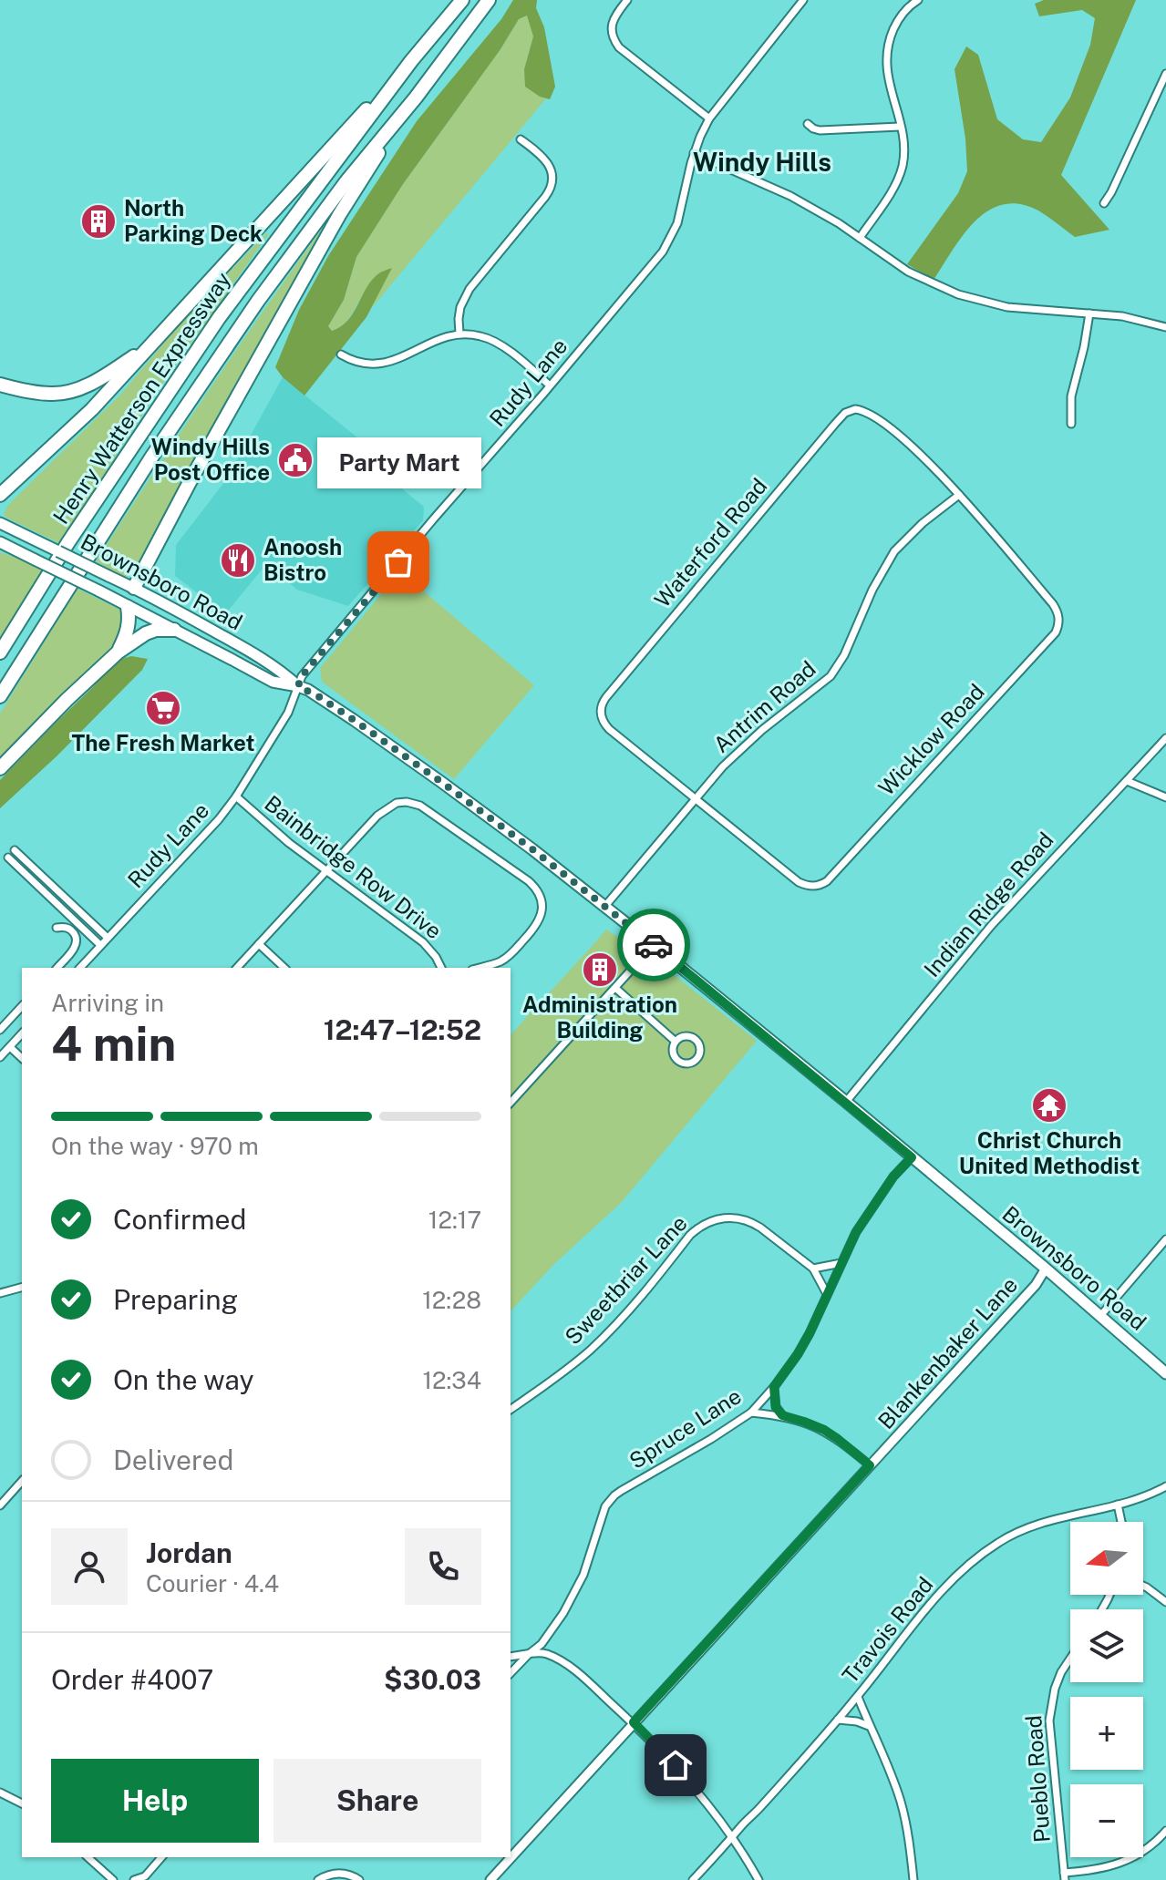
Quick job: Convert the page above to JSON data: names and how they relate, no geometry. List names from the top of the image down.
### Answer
{
  "streets": {
    "highway": ["Henry Watterson Expressway"],
    "main road": ["Brownsboro Road"],
    "street": [
      "Rudy Lane",
      "Waterford Road",
      "Antrim Road",
      "Wicklow Road",
      "Bainbridge Row Drive",
      "Indian Ridge Road",
      "Sweetbriar Lane",
      "Blankenbaker Lane",
      "Spruce Lane",
      "Travois Road",
      "Pueblo Road"
    ]
  },
  "crossings": [
    ["Rudy Lane", "Brownsboro Road"],
    ["Rudy Lane", "Bainbridge Row Drive"],
    ["Waterford Road", "Antrim Road"],
    ["Waterford Road", "Wicklow Road"],
    ["Brownsboro Road", "Antrim Road"],
    ["Brownsboro Road", "Indian Ridge Road"],
    ["Brownsboro Road", "Blankenbaker Lane"],
    ["Brownsboro Road", "Spruce Lane"],
    ["Antrim Road", "Wicklow Road"],
    ["Sweetbriar Lane", "Spruce Lane"]
  ],
  "districts": ["Windy Hills"],
  "places": {
    "building": ["North Parking Deck", "Administration Building"],
    "public building": ["Windy Hills Post Office"],
    "restaurant": ["Anoosh Bistro"],
    "other": ["Party Mart"],
    "supermarket": ["The Fresh Market"],
    "temple": ["Christ Church United Methodist"]
  },
  "north": "left",
  "page": {
    "bubble": "Party Mart",
    "heading": ["4 min", "Arriving in", "12:47–12:52"],
    "panel": [
      "Jordan",
      "Courier · 4.4",
      "Order #4007",
      "$30.03"
    ],
    "bar": "On the way · 970 m",
    "list": [
      ["Confirmed", "12:17"],
      ["Preparing", "12:28"],
      ["On the way", "12:34"],
      "Delivered"
    ],
    "map_buttons": ["+", "−"],
    "buttons": ["Help", "Share"]
  }
}
